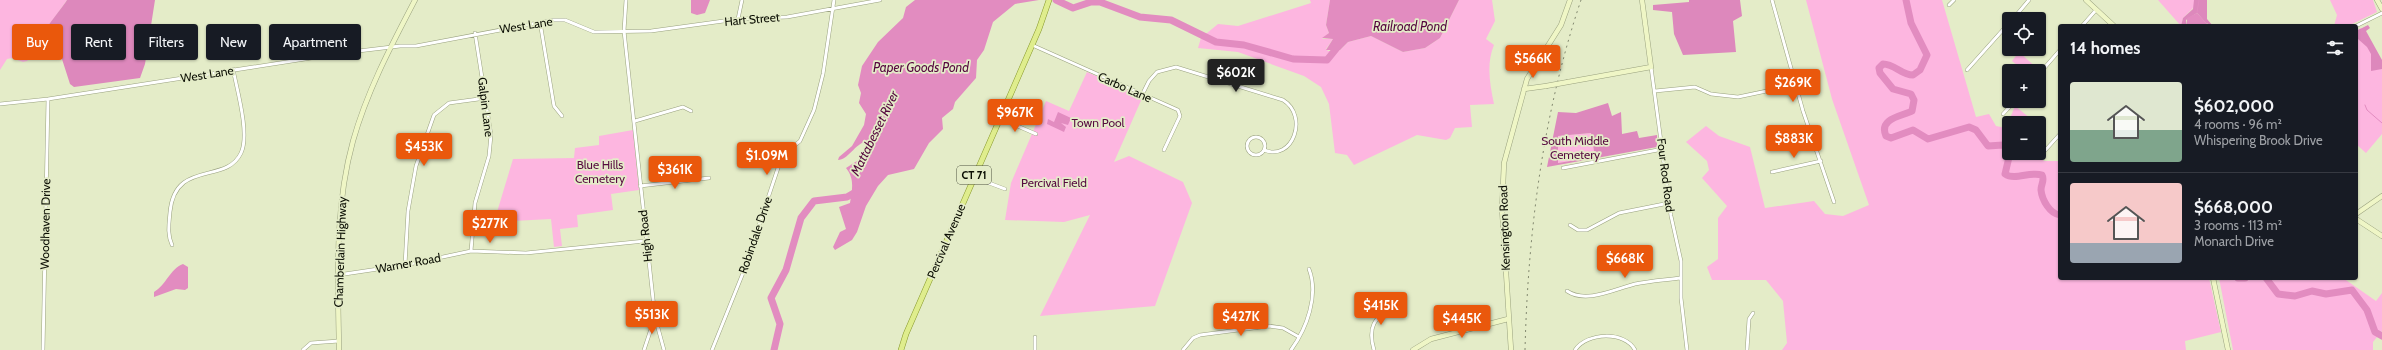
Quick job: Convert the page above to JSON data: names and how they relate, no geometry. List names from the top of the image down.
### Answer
{
  "streets": {
    "main road": ["CT 71", "Percival Avenue"],
    "street": [
      "Hart Street",
      "West Lane",
      "Carbo Lane",
      "Galpin Lane",
      "Four Rod Road",
      "Woodhaven Drive",
      "Kensington Road",
      "Robindale Drive",
      "High Road",
      "Chamberlain Highway",
      "Warner Road"
    ]
  },
  "crossings": [
    ["Hart Street", "West Lane"],
    ["Hart Street", "Robindale Drive"],
    ["Hart Street", "High Road"],
    ["West Lane", "Galpin Lane"],
    ["West Lane", "Woodhaven Drive"],
    ["West Lane", "High Road"],
    ["West Lane", "Chamberlain Highway"],
    ["Carbo Lane", "Percival Avenue"],
    ["Galpin Lane", "Warner Road"],
    ["High Road", "Warner Road"],
    ["Chamberlain Highway", "Warner Road"]
  ],
  "water": ["Railroad Pond", "Paper Goods Pond", "Mattabesset River"],
  "parks": [
    "Town Pool",
    "South Middle Cemetery",
    "Blue Hills Cemetery",
    "Percival Field"
  ],
  "page": {
    "map_buttons": ["+", "−"],
    "chip": [
      "Buy",
      "Rent",
      "Filters",
      "New",
      "Apartment"
    ],
    "heading": "14 homes",
    "price": [
      "$566K",
      "$602K",
      "$269K",
      "$967K",
      "$883K",
      "$453K",
      "$1.09M",
      "$361K",
      "$277K",
      "$668K",
      "$415K",
      "$513K",
      "$427K",
      "$445K"
    ],
    "list": [
      {
        "name": "$602,000",
        "note": "4 rooms · 96 m² · Whispering Brook Drive"
      },
      {
        "name": "$668,000",
        "note": "3 rooms · 113 m² · Monarch Drive"
      }
    ]
  }
}
